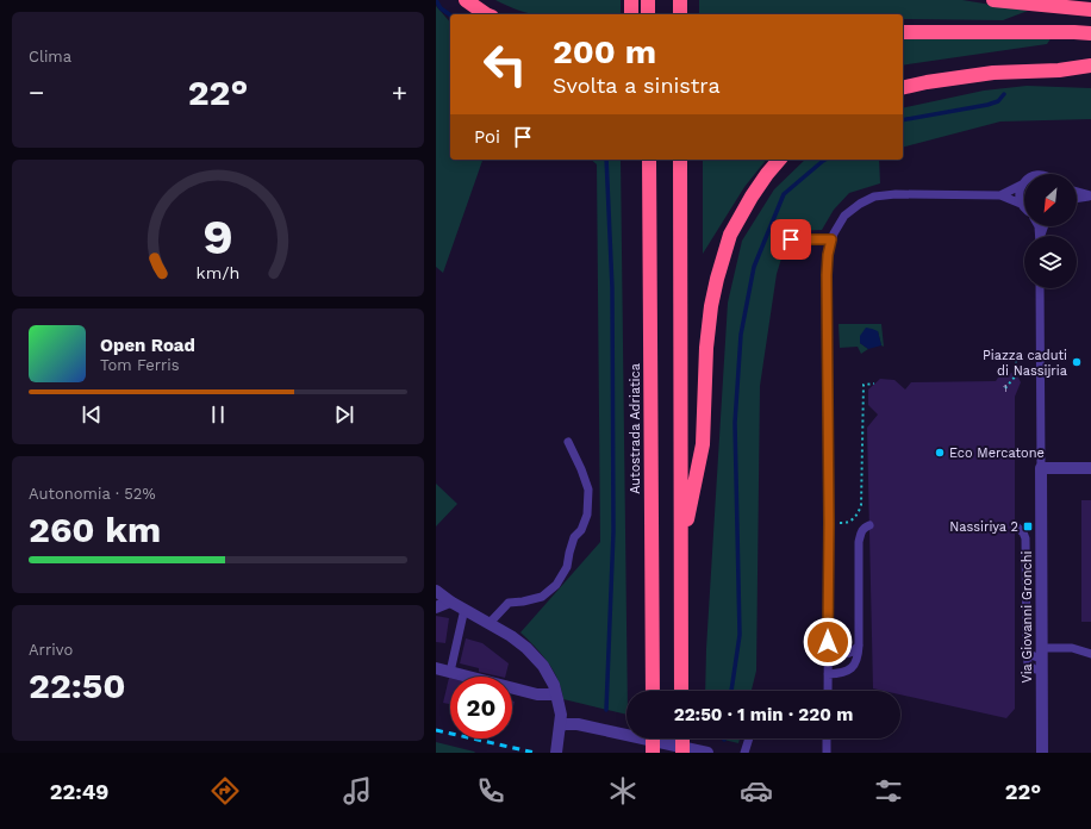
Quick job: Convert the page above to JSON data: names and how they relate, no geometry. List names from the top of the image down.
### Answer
{
  "streets": {
    "highway": ["Autostrada Adriatica"],
    "street": ["Via Giovanni Gronchi"]
  },
  "places": {
    "other": ["Piazza caduti di Nassijria", "Eco Mercatone"],
    "transit": ["Nassiriya 2"]
  },
  "house_numbers": ["1"],
  "north": "bottom left",
  "page": {
    "tile": [
      "Clima",
      ["Autonomia · 52%", "260 km"],
      ["Arrivo", "22:50"]
    ],
    "turn": ["200 m", "Svolta a sinistra"],
    "heat": ["−", "22°", "+"],
    "then": "Poi",
    "song": ["Open Road", "Tom Ferris"],
    "limit": "20",
    "trip": "22:50 · 1 min · 220 m",
    "tabs": ["22:49", "22°"],
    "gauge": ["9", "km/h"]
  }
}
